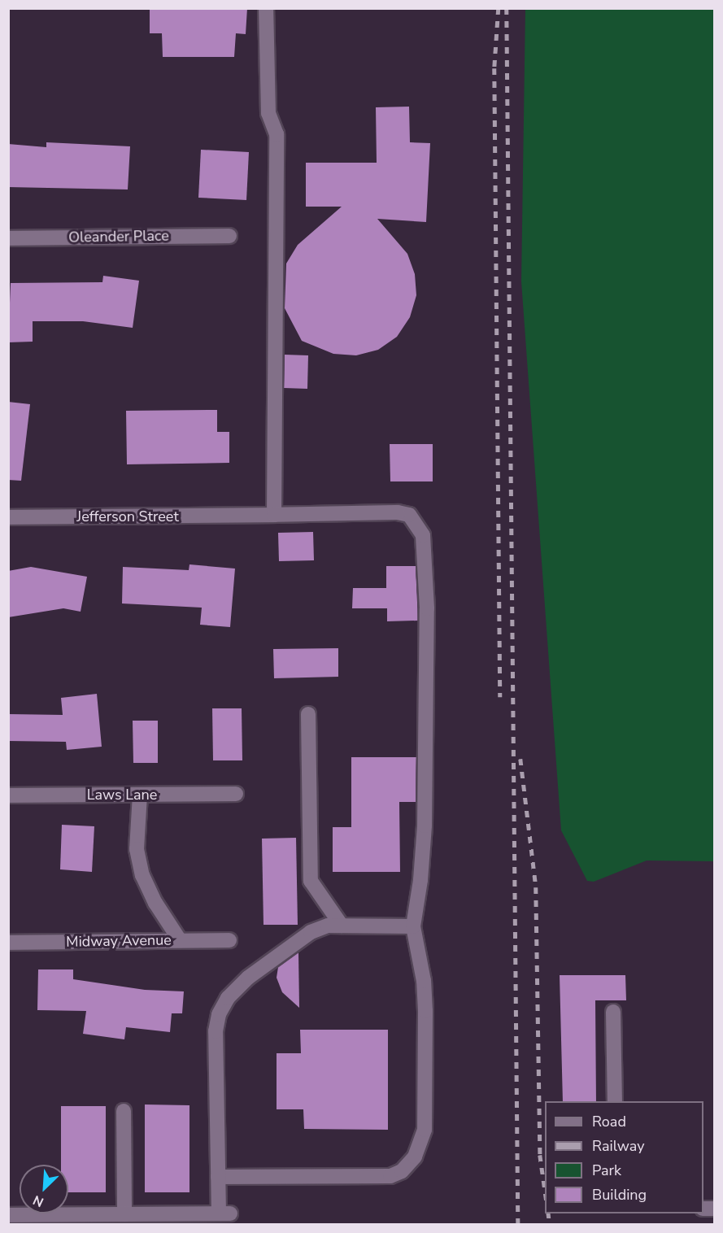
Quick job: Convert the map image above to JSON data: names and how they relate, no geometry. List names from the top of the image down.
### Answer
{
  "streets": {
    "street": [
      "Oleander Place",
      "Jefferson Street",
      "Laws Lane",
      "Midway Avenue"
    ]
  },
  "legend": [
    "Road",
    "Railway",
    "Park",
    "Building"
  ],
  "north": "bottom left"
}
